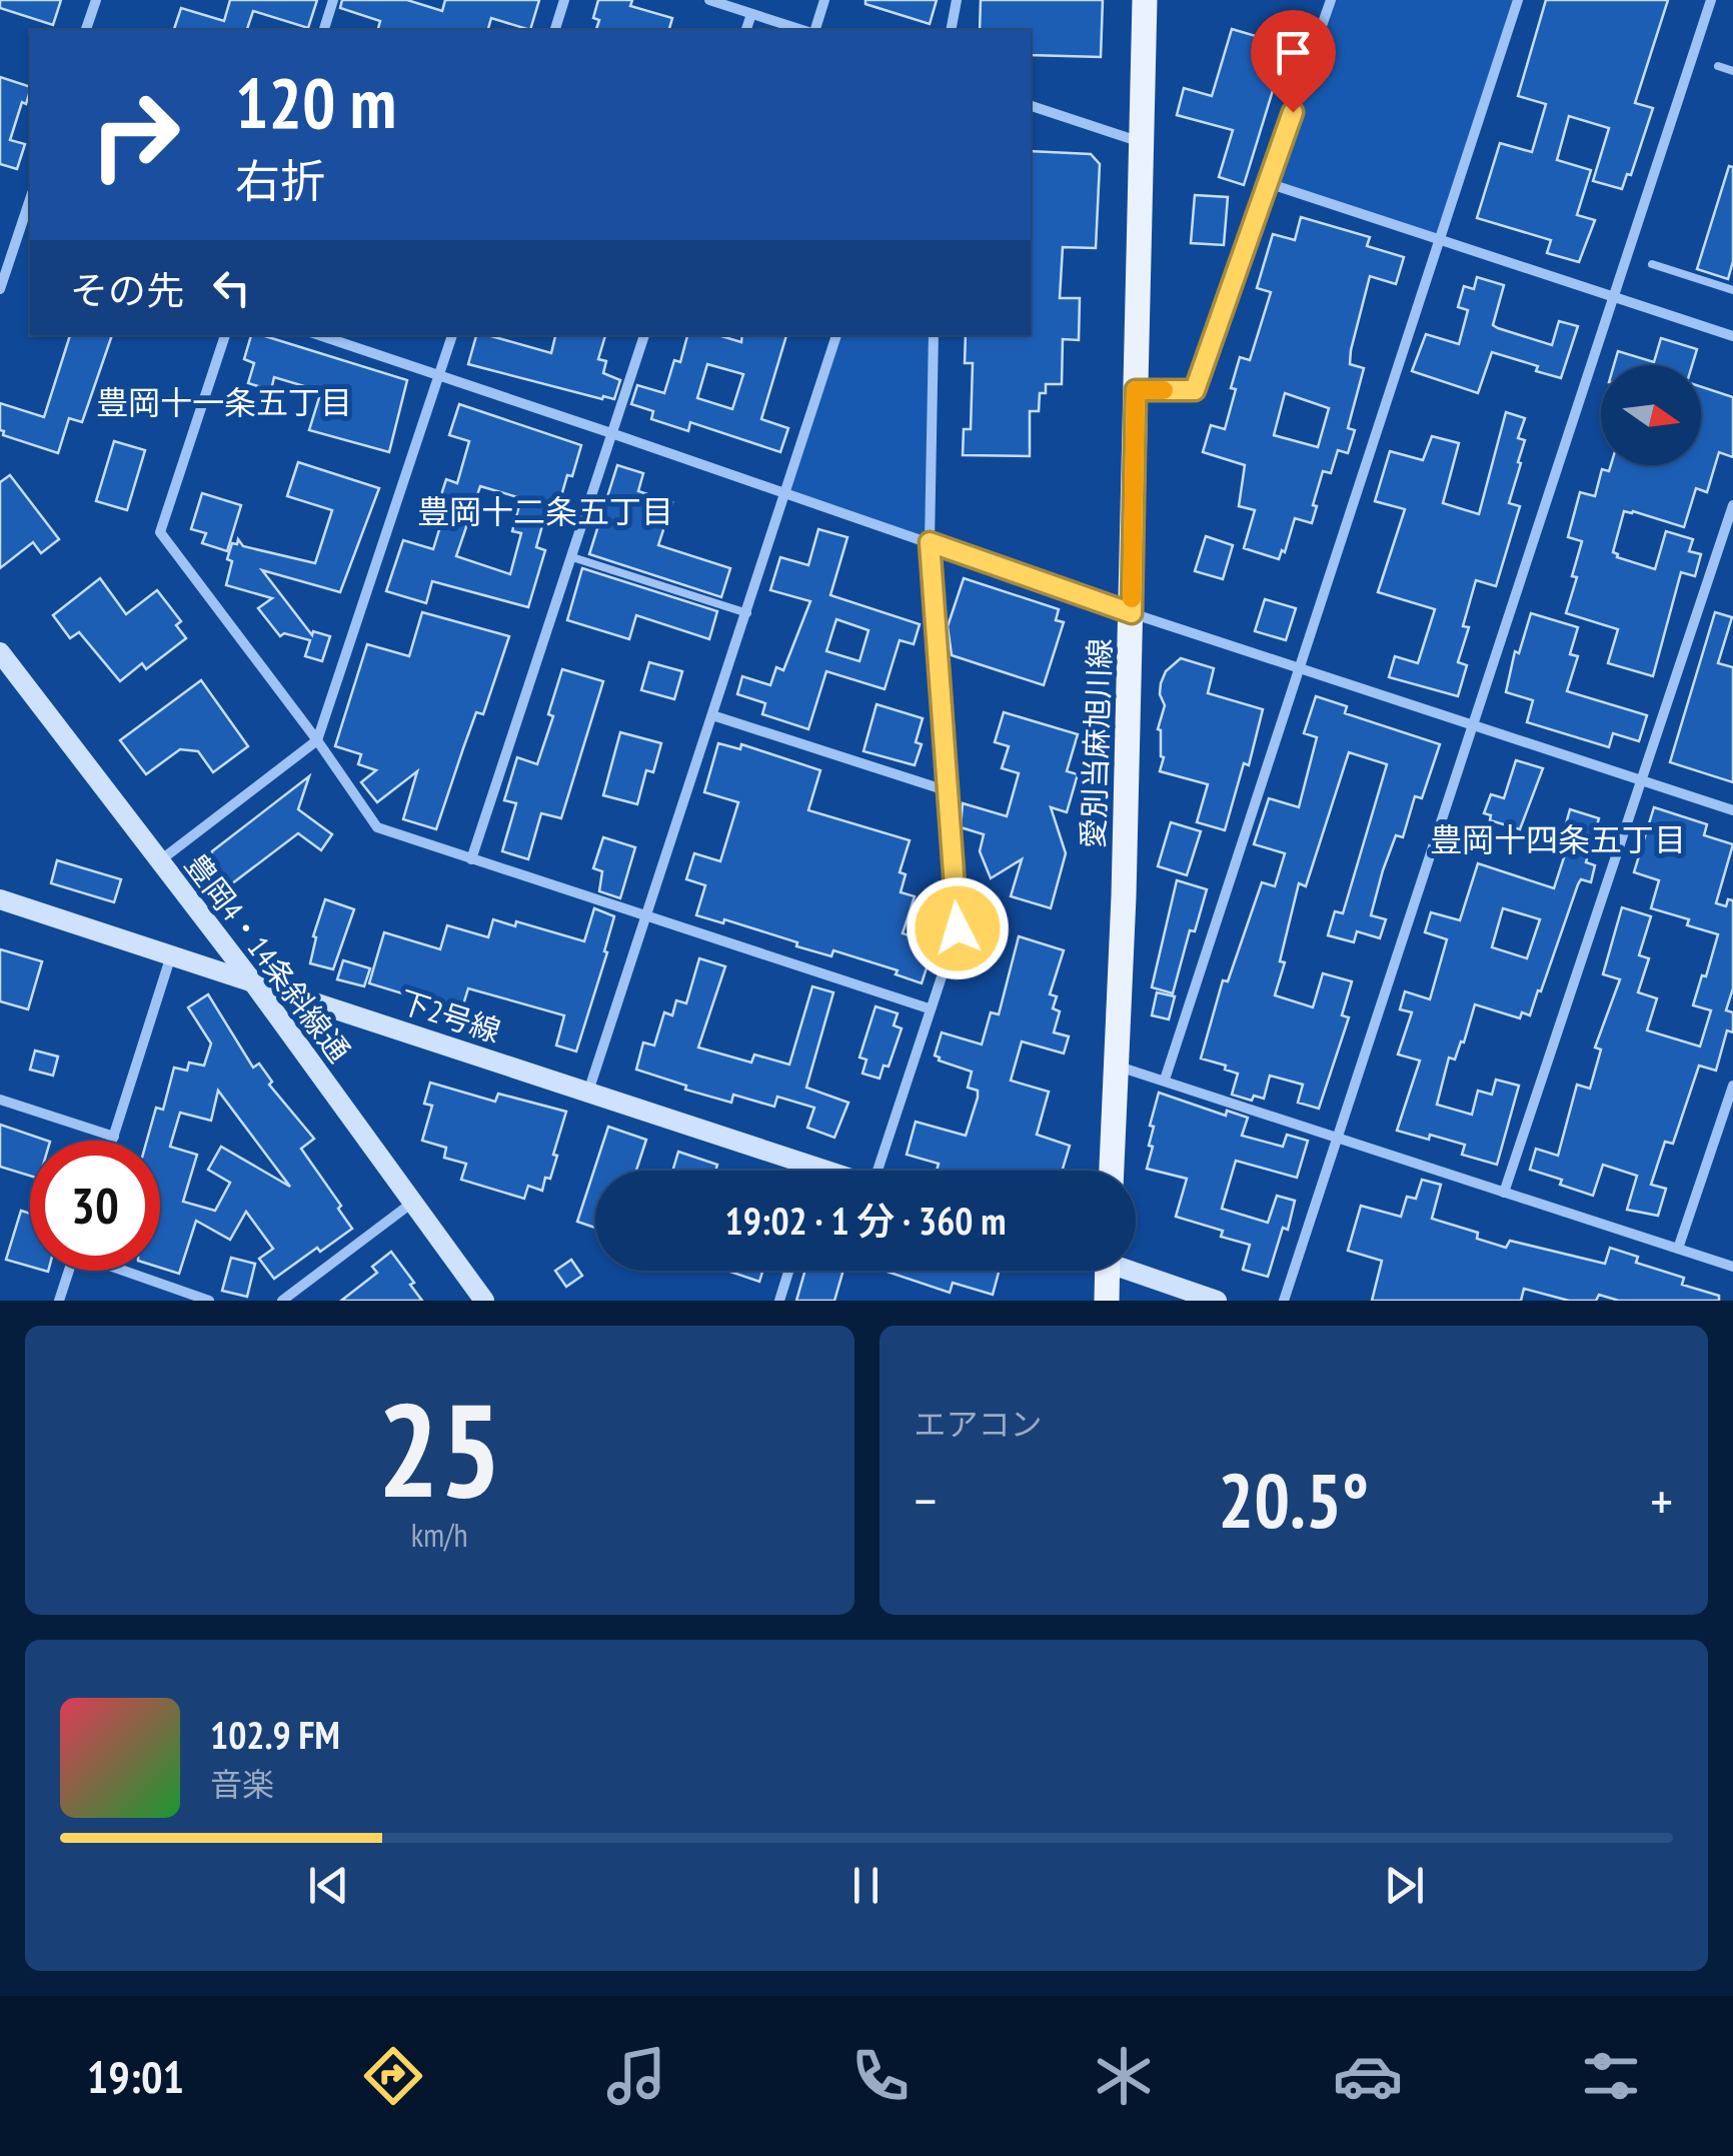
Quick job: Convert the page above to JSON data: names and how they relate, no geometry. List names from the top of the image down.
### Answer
{
  "streets": {
    "main road": ["愛別当麻旭川線"],
    "street": ["豊岡4・14条斜線通", "下2号線"]
  },
  "crossings": [
    ["豊岡4・14条斜線通", "下2号線"]
  ],
  "districts": ["豊岡十一条五丁目", "豊岡十二条五丁目", "豊岡十四条五丁目"],
  "north": "right",
  "page": {
    "turn": ["120 m", "右折"],
    "then": "その先",
    "limit": "30",
    "trip": "19:02 · 1 分 · 360 m",
    "tile": [
      ["25", "km/h"],
      "エアコン"
    ],
    "heat": ["−", "20.5°", "+"],
    "song": ["102.9 FM", "音楽"],
    "tabs": "19:01"
  }
}
